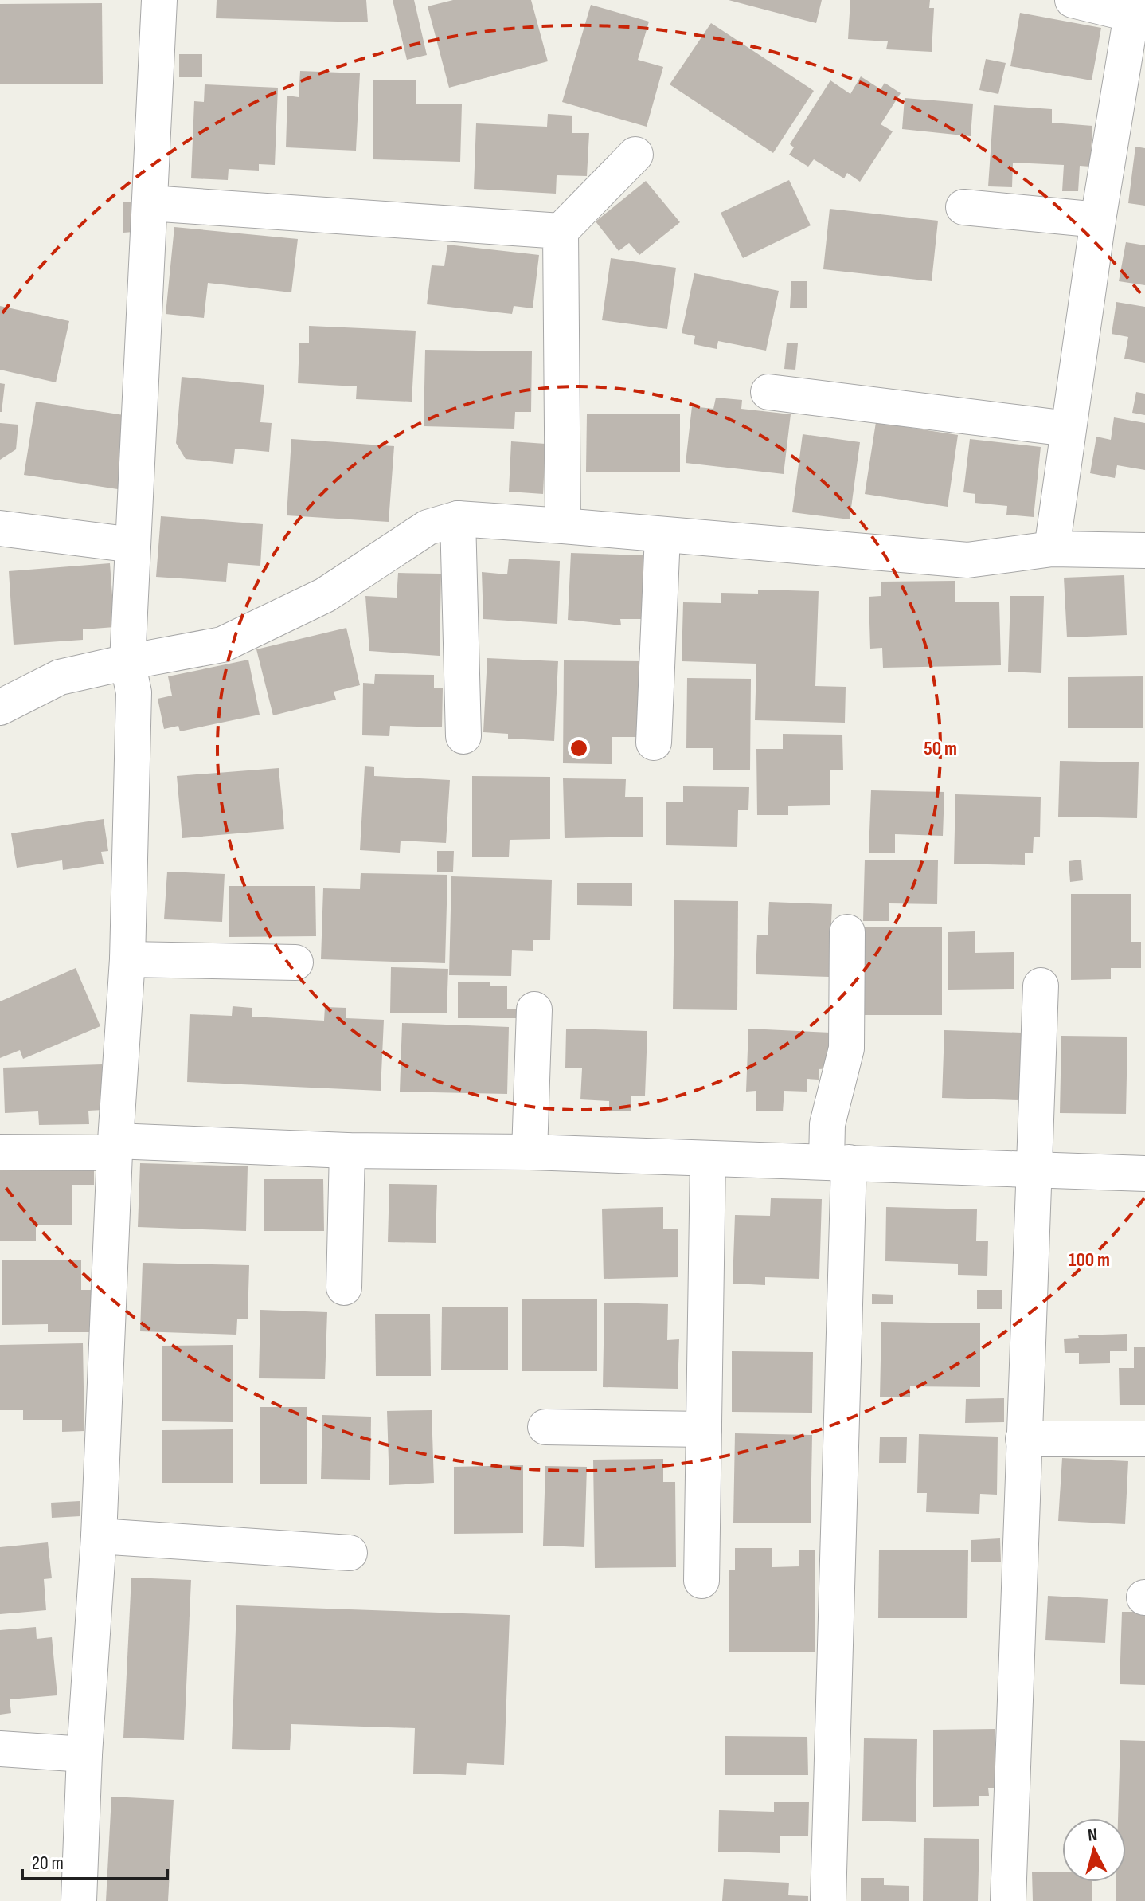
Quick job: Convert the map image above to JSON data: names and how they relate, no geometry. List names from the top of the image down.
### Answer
{
  "scale_bar": "20 m",
  "north": "top",
  "rings": ["50 m", "100 m"]
}
